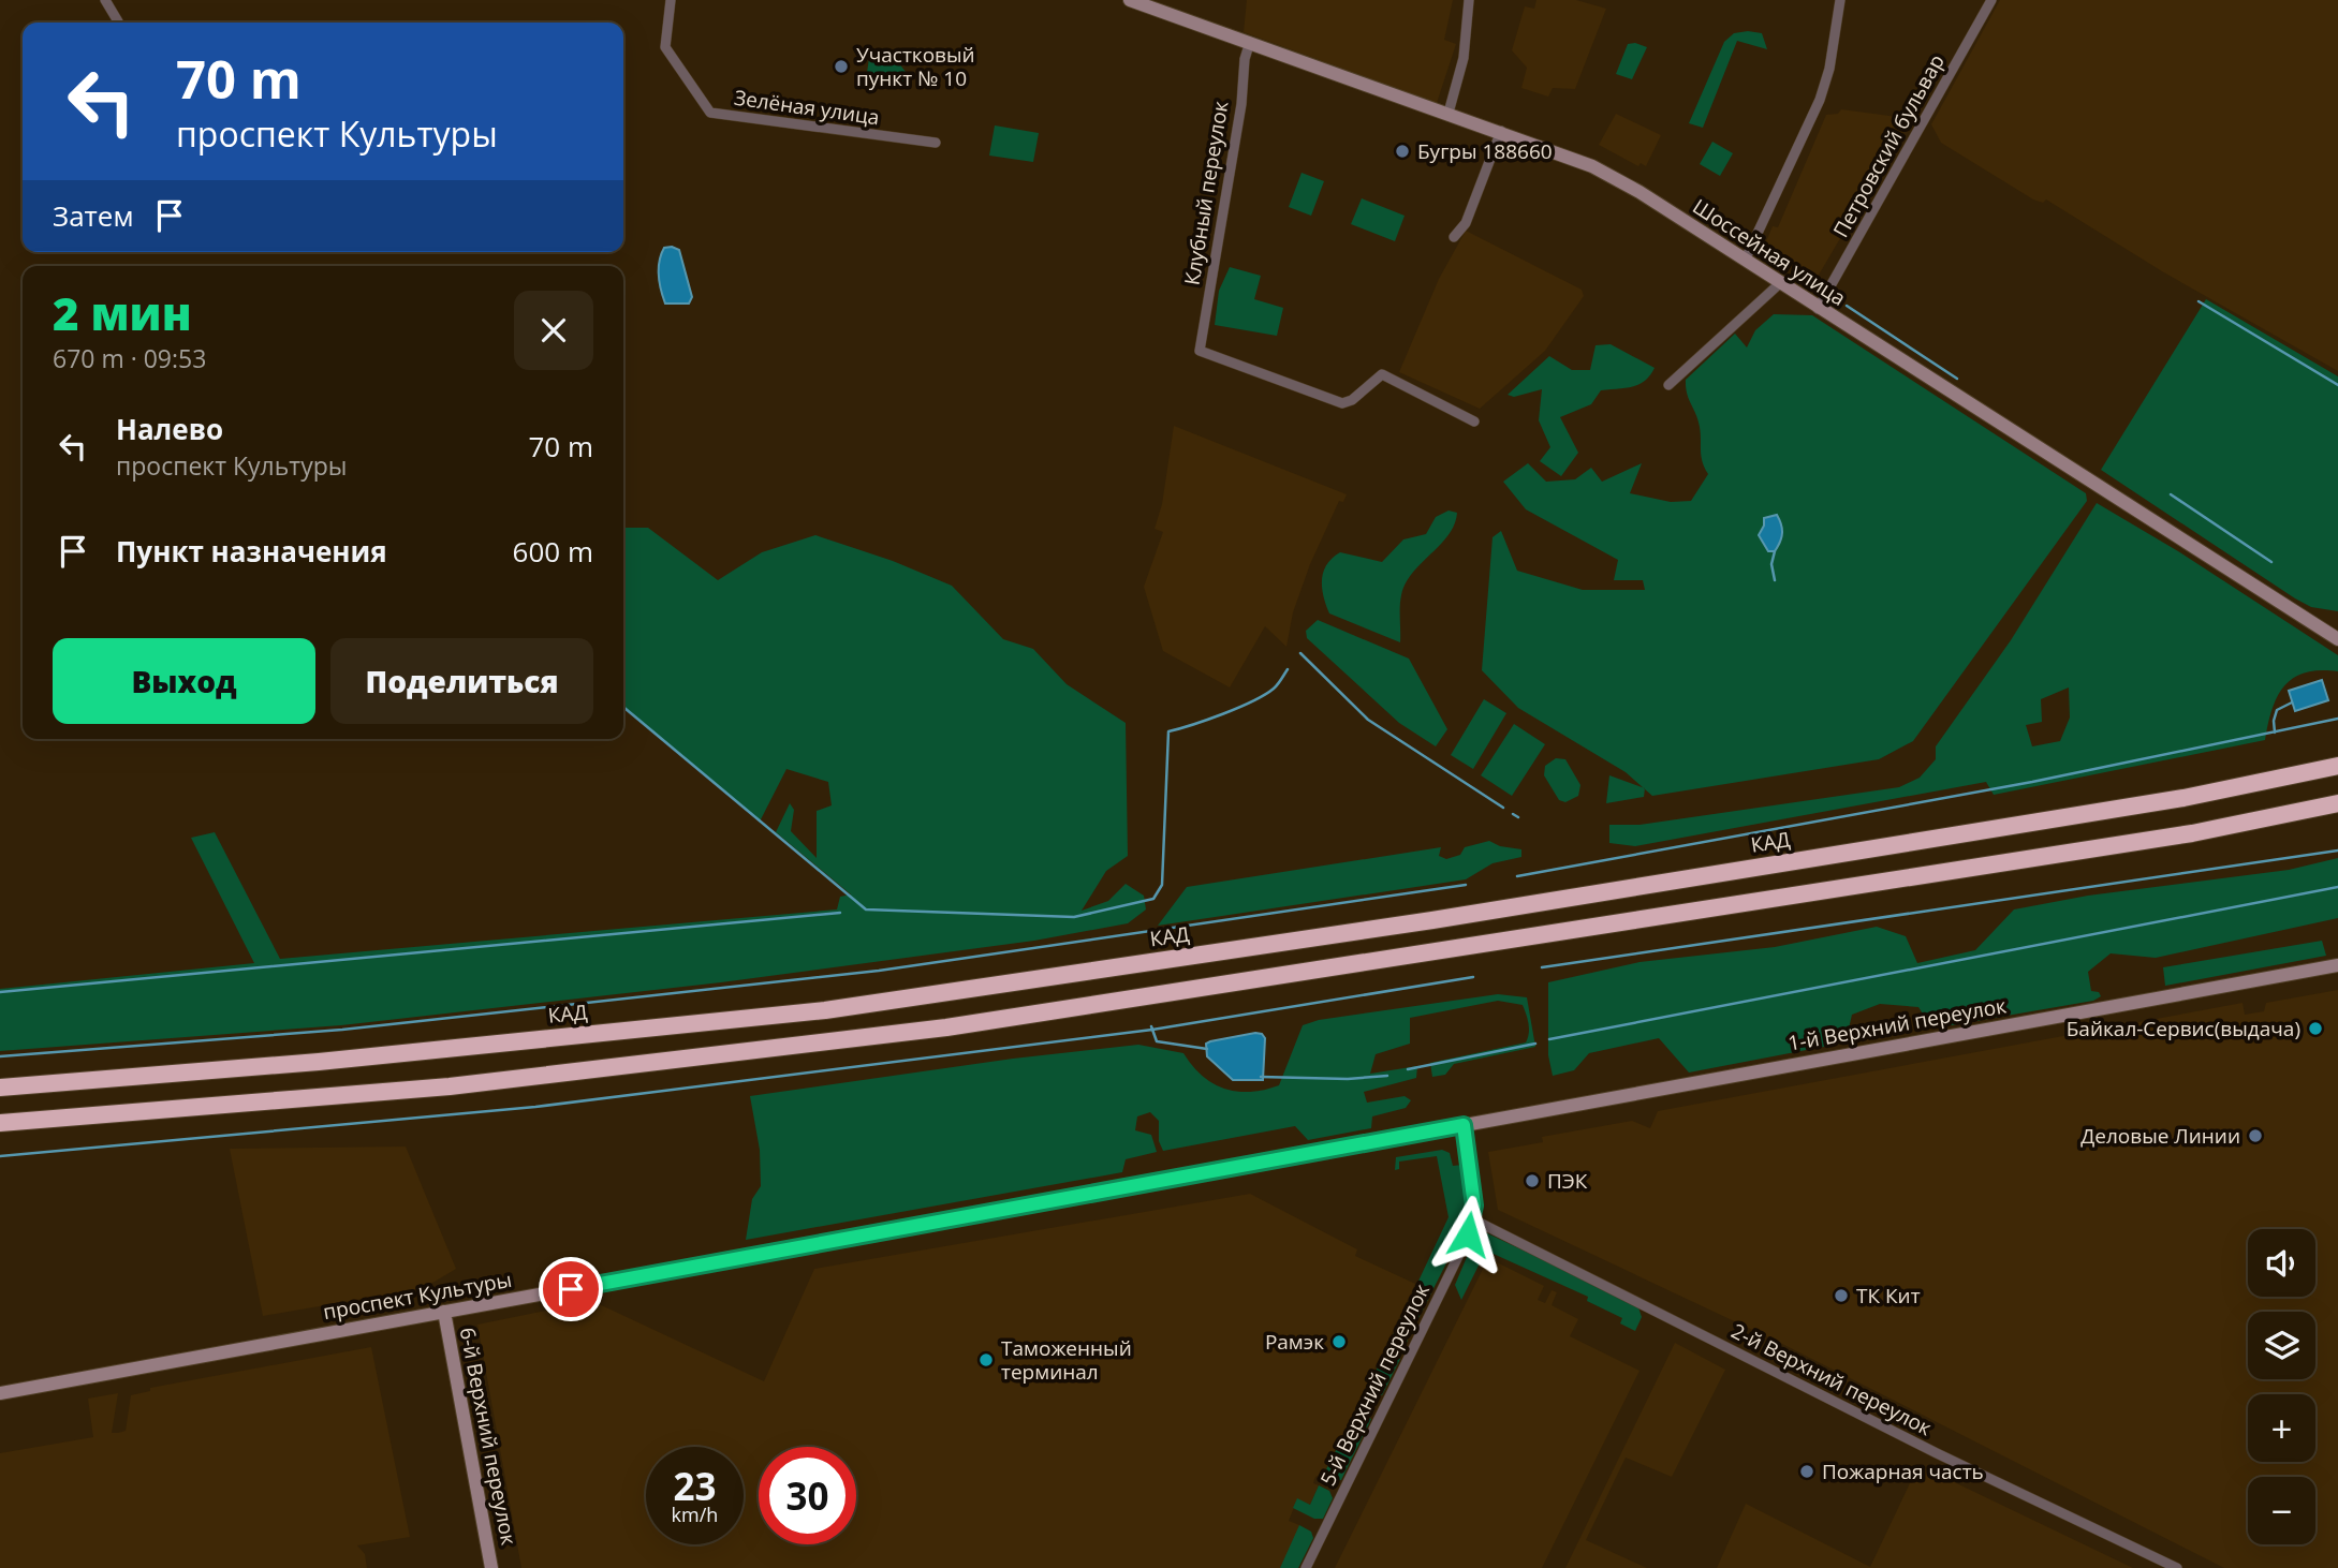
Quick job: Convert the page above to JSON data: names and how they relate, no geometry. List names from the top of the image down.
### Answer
{
  "streets": {
    "highway": ["КАД"],
    "street": [
      "Зелёная улица",
      "Петровский бульвар",
      "Клубный переулок",
      "Шоссейная улица",
      "1-й Верхний переулок",
      "проспект Культуры",
      "2-й Верхний переулок",
      "5-й Верхний переулок",
      "6-й Верхний переулок"
    ]
  },
  "crossings": [
    ["Петровский бульвар", "Шоссейная улица"],
    ["Клубный переулок", "Шоссейная улица"],
    ["1-й Верхний переулок", "проспект Культуры"],
    ["1-й Верхний переулок", "5-й Верхний переулок"],
    ["проспект Культуры", "5-й Верхний переулок"],
    ["проспект Культуры", "6-й Верхний переулок"],
    ["2-й Верхний переулок", "5-й Верхний переулок"]
  ],
  "places": [
    "Участковый пункт № 10",
    "Бугры 188660",
    "Байкал-Сервис(выдача)",
    "Деловые Линии",
    "ПЭК",
    "ТК Кит",
    "Рамэк",
    "Таможенный терминал",
    "Пожарная часть"
  ],
  "page": {
    "turn": ["70 m", "проспект Культуры"],
    "then": "Затем",
    "heading": ["2 мин", "670 m · 09:53"],
    "list": [
      {
        "name": "Налево",
        "note": "проспект Культуры",
        "value": "70 m"
      },
      {
        "name": "Пункт назначения",
        "value": "600 m"
      }
    ],
    "buttons": ["Выход", "Поделиться"],
    "map_buttons": ["+", "−"],
    "speed": "23 km/h",
    "limit": "30"
  }
}
